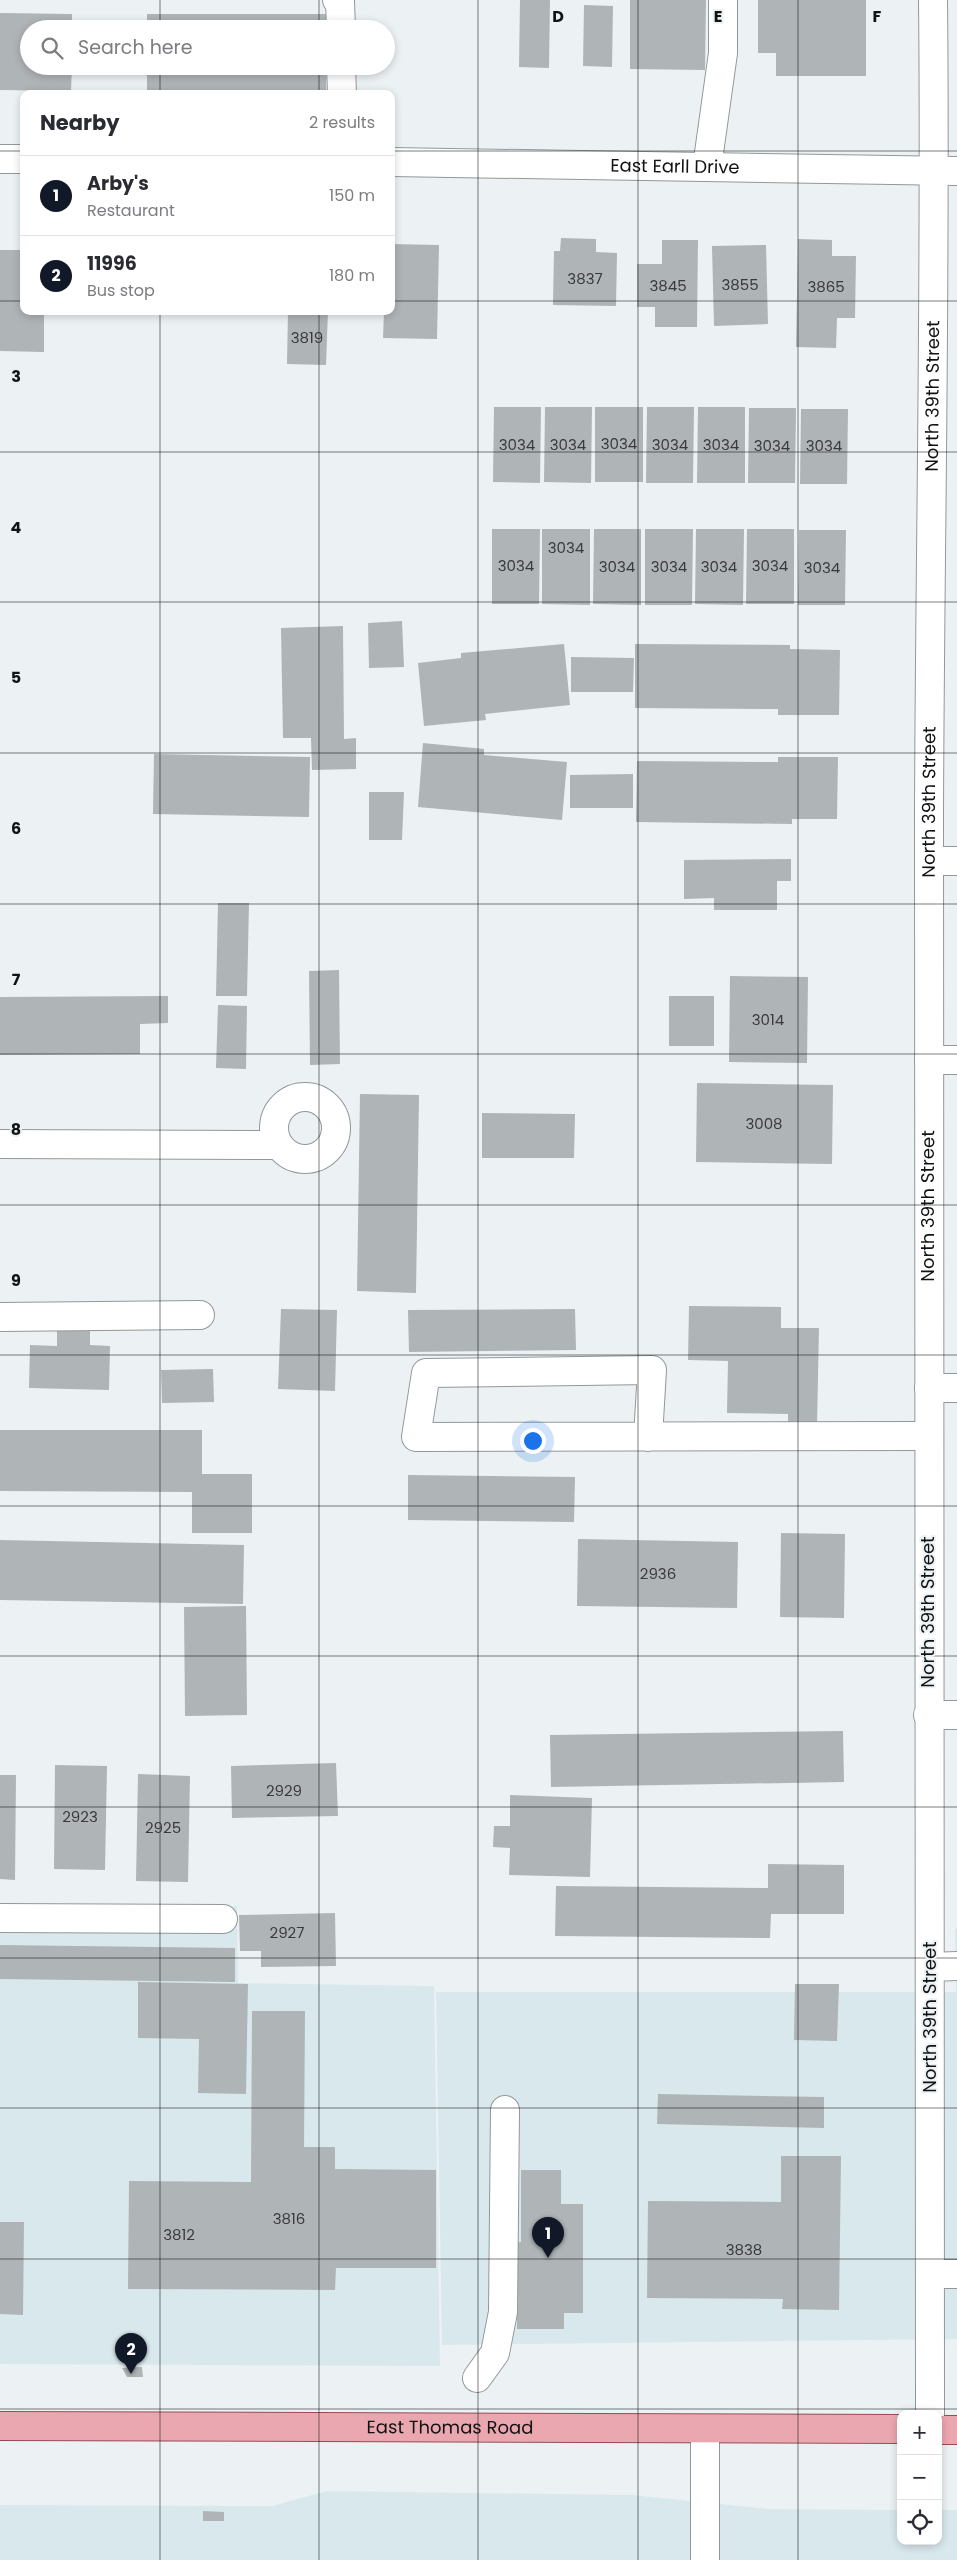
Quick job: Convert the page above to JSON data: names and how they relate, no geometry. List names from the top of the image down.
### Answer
{
  "streets": {
    "main road": ["East Thomas Road"],
    "street": ["East Earll Drive", "North 39th Street"]
  },
  "crossings": [
    ["East Earll Drive", "North 39th Street"]
  ],
  "house_numbers": [
    "3837",
    "3855",
    "3845",
    "3865",
    "3819",
    "3034",
    "3034",
    "3034",
    "3034",
    "3034",
    "3034",
    "3034",
    "3034",
    "3034",
    "3034",
    "3034",
    "3034",
    "3034",
    "3034",
    "3014",
    "3008",
    "2936",
    "2929",
    "2923",
    "2925",
    "2927",
    "3816",
    "3812",
    "3838"
  ],
  "page": {
    "search": "Search here",
    "heading": ["Nearby", "2 results"],
    "list": [
      {
        "mark": "1",
        "name": "Arby's",
        "note": "Restaurant",
        "value": "150 m"
      },
      {
        "mark": "2",
        "name": "11996",
        "note": "Bus stop",
        "value": "180 m"
      }
    ],
    "pins": ["1", "2"],
    "map_buttons": ["+", "−"]
  },
  "grid": {
    "columns": ["D", "E", "F"],
    "rows": [
      "3",
      "4",
      "5",
      "6",
      "7",
      "8",
      "9"
    ]
  }
}
